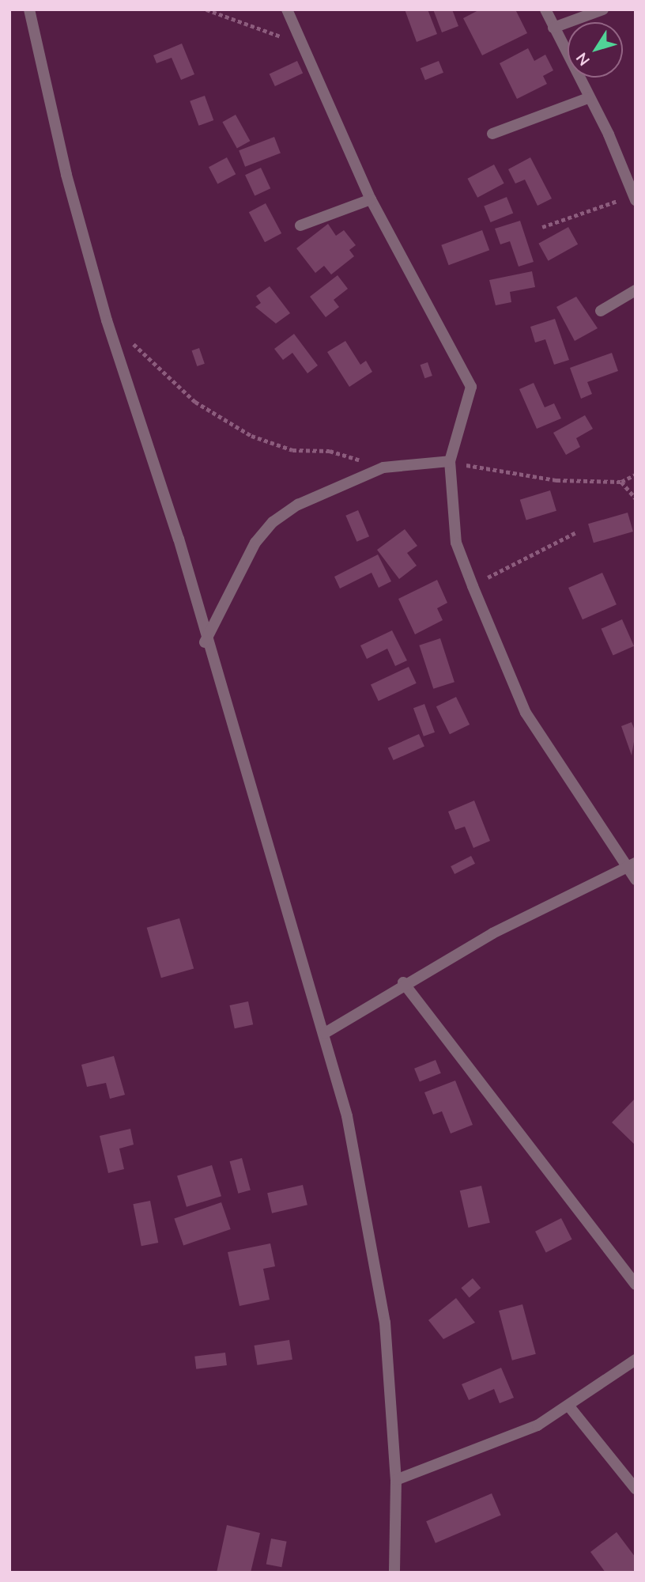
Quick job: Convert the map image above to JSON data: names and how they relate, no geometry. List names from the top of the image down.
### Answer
{
  "north": "bottom left"
}
